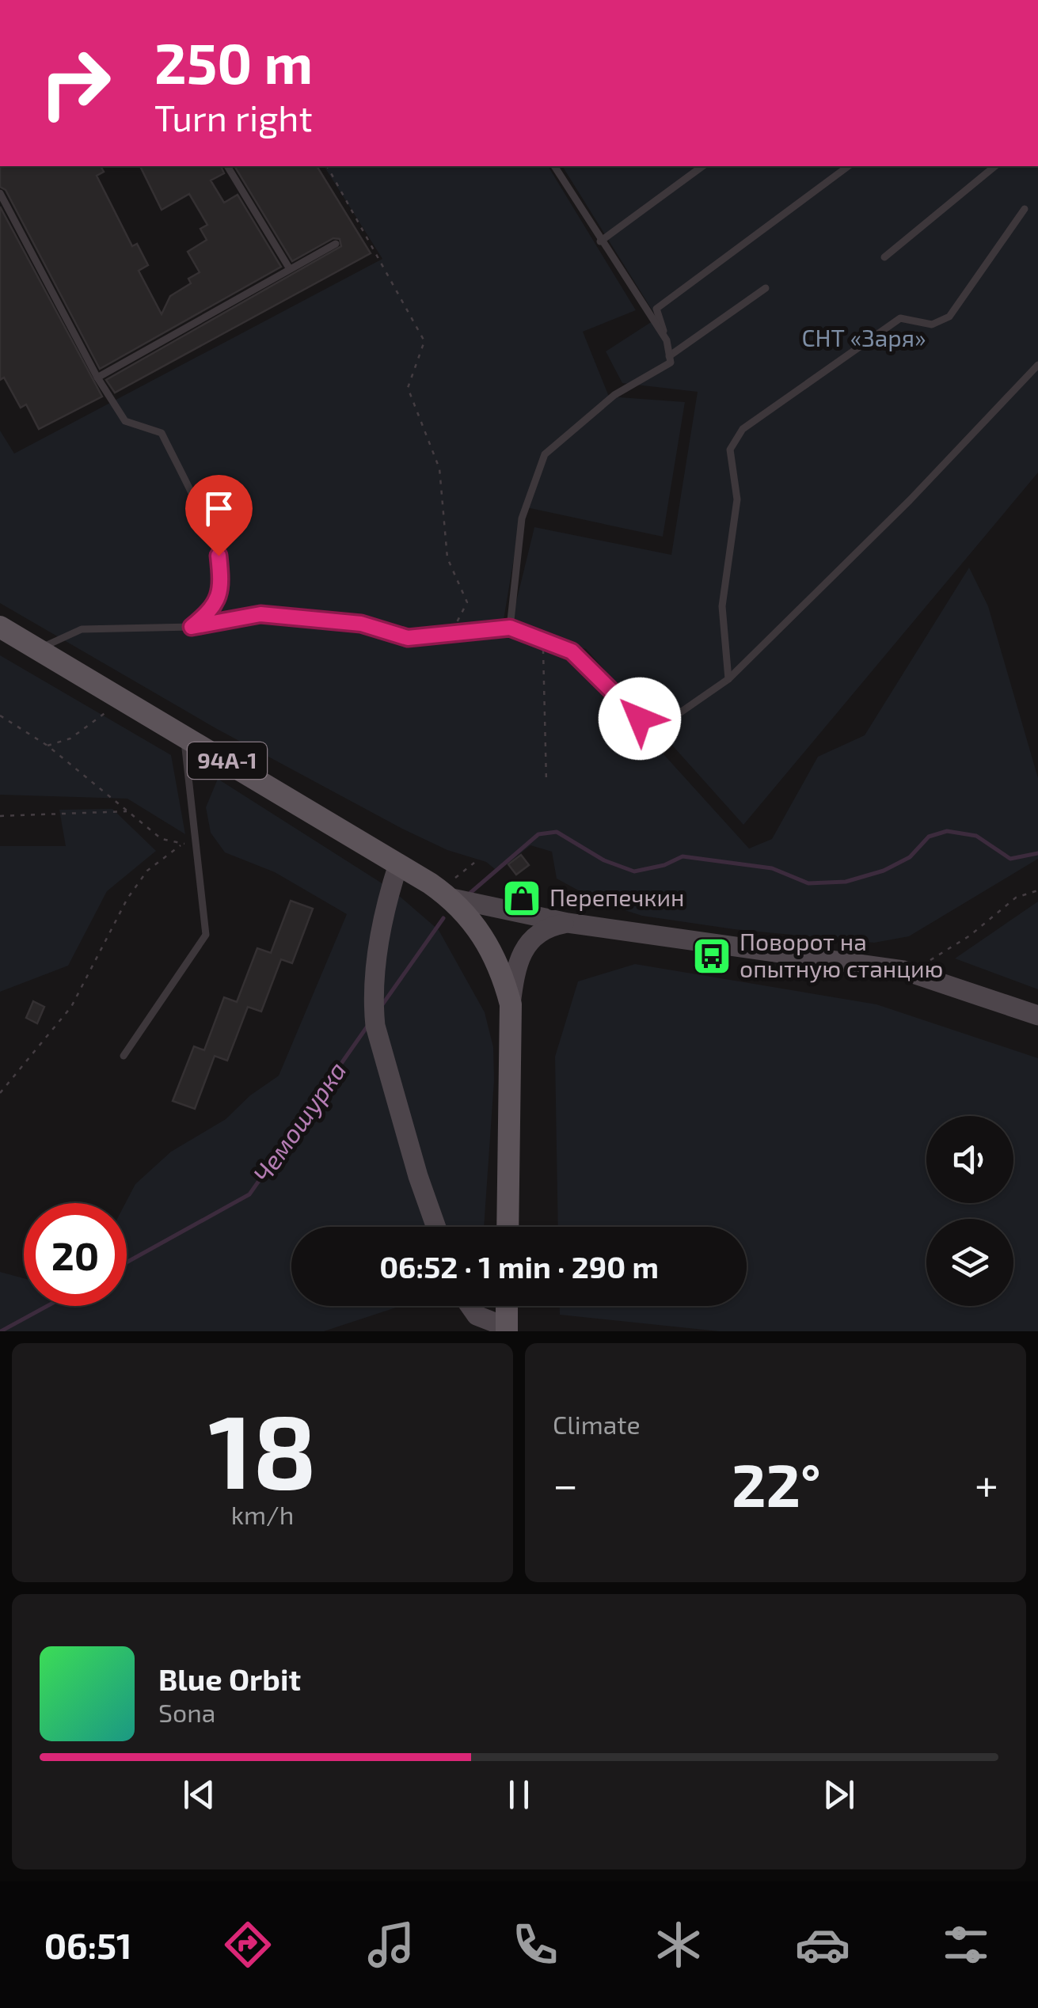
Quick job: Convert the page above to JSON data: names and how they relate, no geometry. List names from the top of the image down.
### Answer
{
  "streets": {
    "main road": ["94А-1"]
  },
  "water": ["Чемошурка"],
  "parks": ["СНТ «Заря»"],
  "places": {
    "shop": ["Перепечкин"],
    "bus stop": ["Поворот на опытную станцию"]
  },
  "page": {
    "turn": ["250 m", "Turn right"],
    "limit": "20",
    "trip": "06:52 · 1 min · 290 m",
    "tile": [
      ["18", "km/h"],
      "Climate"
    ],
    "heat": ["−", "22°", "+"],
    "song": ["Blue Orbit", "Sona"],
    "tabs": "06:51"
  }
}
